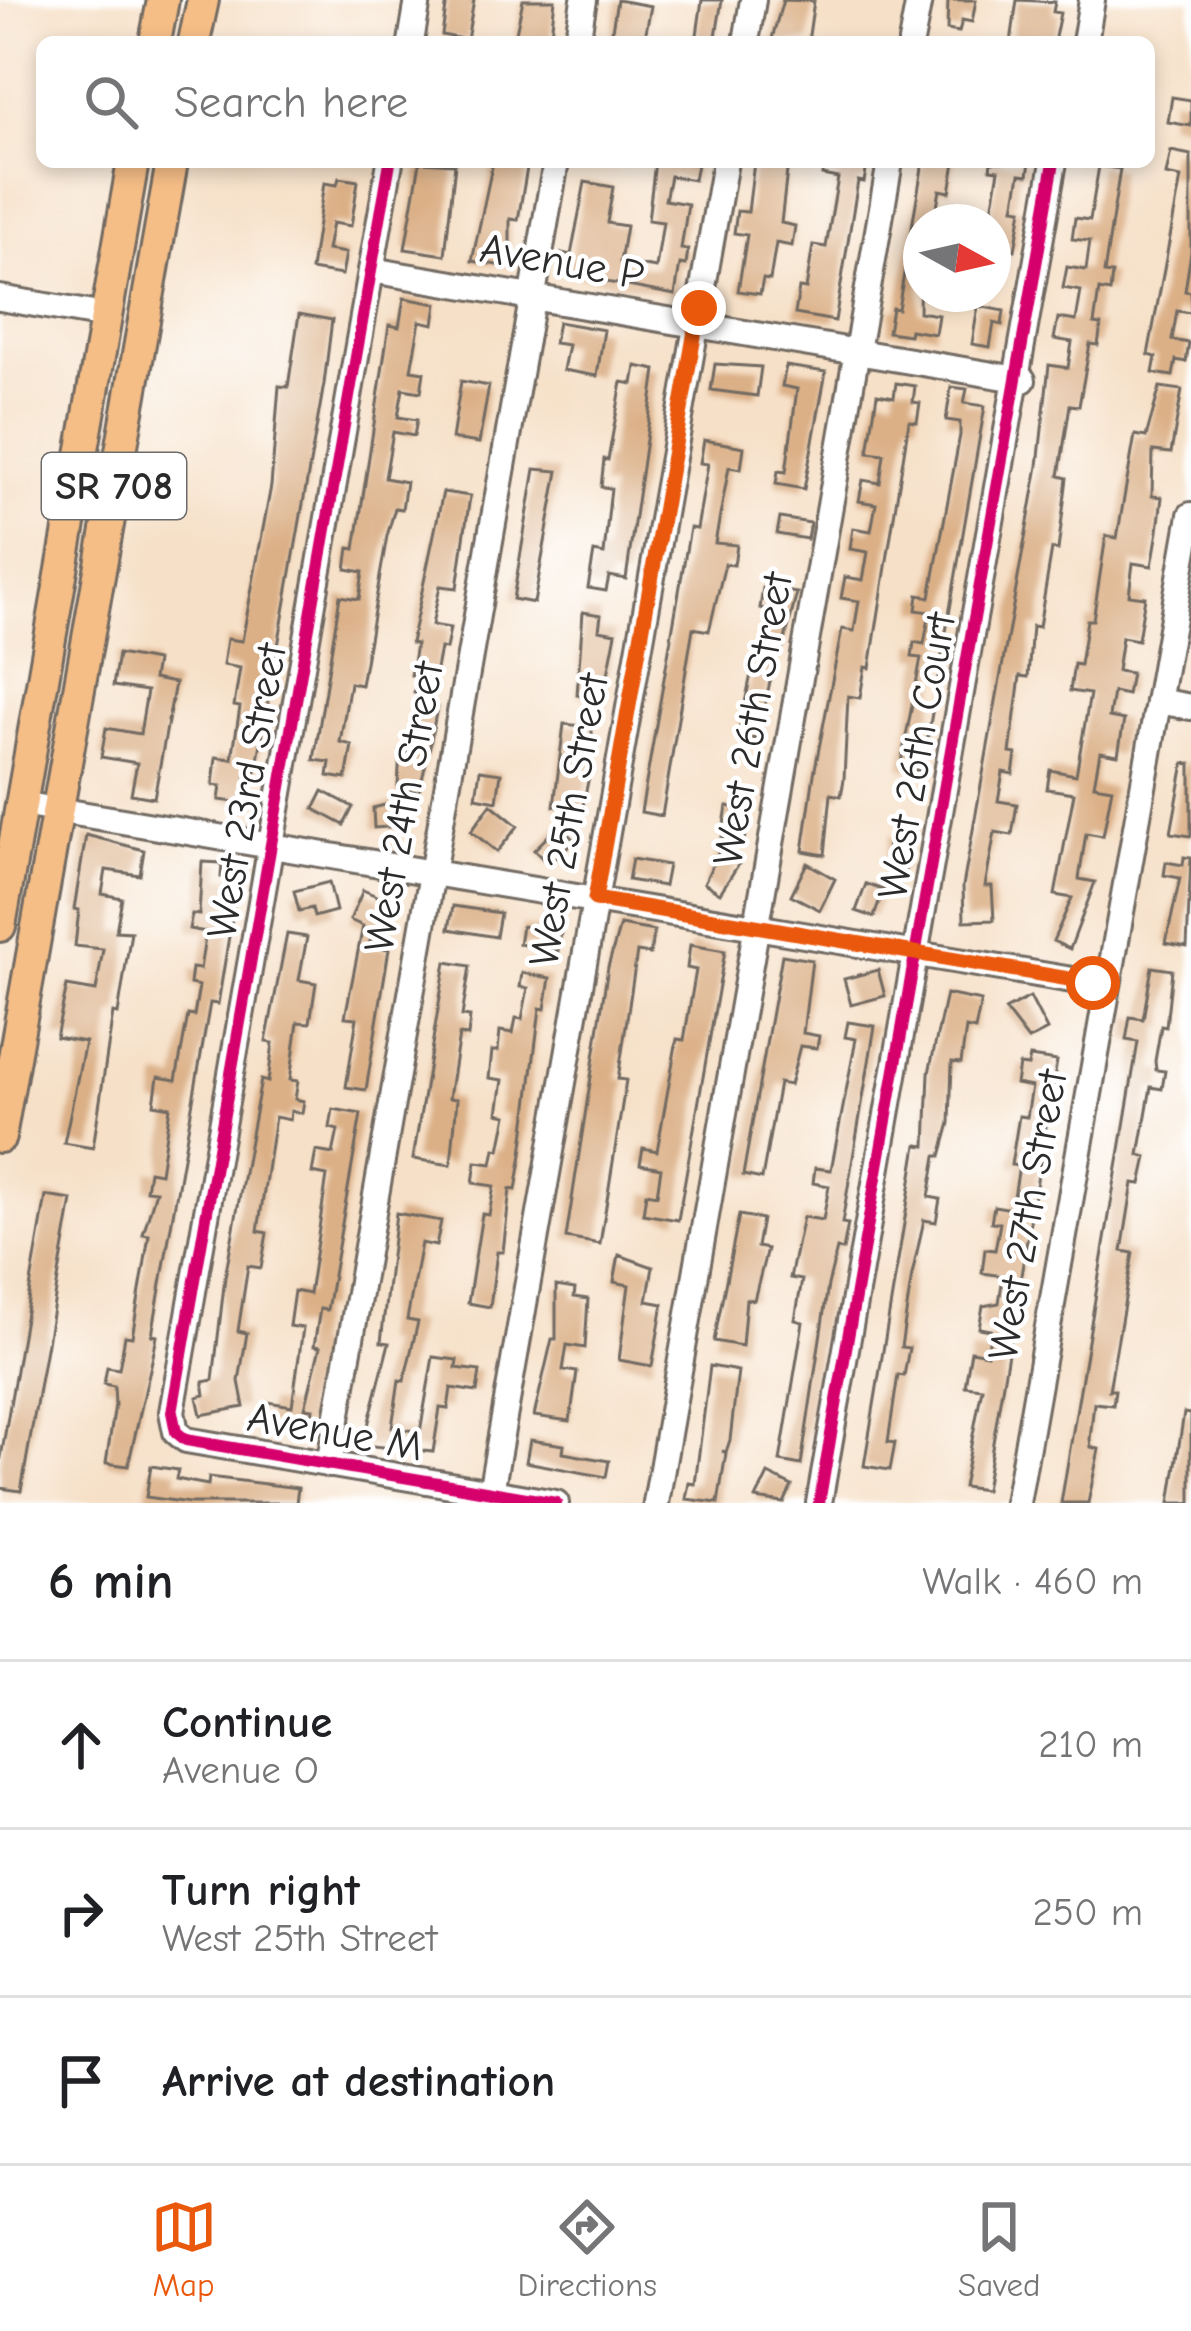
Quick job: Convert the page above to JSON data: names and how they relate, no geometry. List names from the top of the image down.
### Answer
{
  "streets": {
    "main road": ["SR 708"],
    "street": [
      "Avenue P",
      "West 26th Street",
      "West 26th Court",
      "West 23rd Street",
      "West 24th Street",
      "West 25th Street",
      "West 27th Street",
      "Avenue M"
    ]
  },
  "crossings": [
    ["Avenue P", "West 26th Street"],
    ["Avenue P", "West 26th Court"],
    ["Avenue P", "West 23rd Street"],
    ["Avenue P", "West 24th Street"],
    ["Avenue P", "West 25th Street"],
    ["West 23rd Street", "Avenue M"],
    ["West 24th Street", "Avenue M"],
    ["West 25th Street", "Avenue M"]
  ],
  "north": "right",
  "page": {
    "search": "Search here",
    "heading": ["6 min", "Walk · 460 m"],
    "list": [
      ["Continue", "Avenue O", "210 m"],
      ["Turn right", "West 25th Street", "250 m"],
      "Arrive at destination"
    ],
    "nav": ["Map", "Directions", "Saved"]
  }
}
